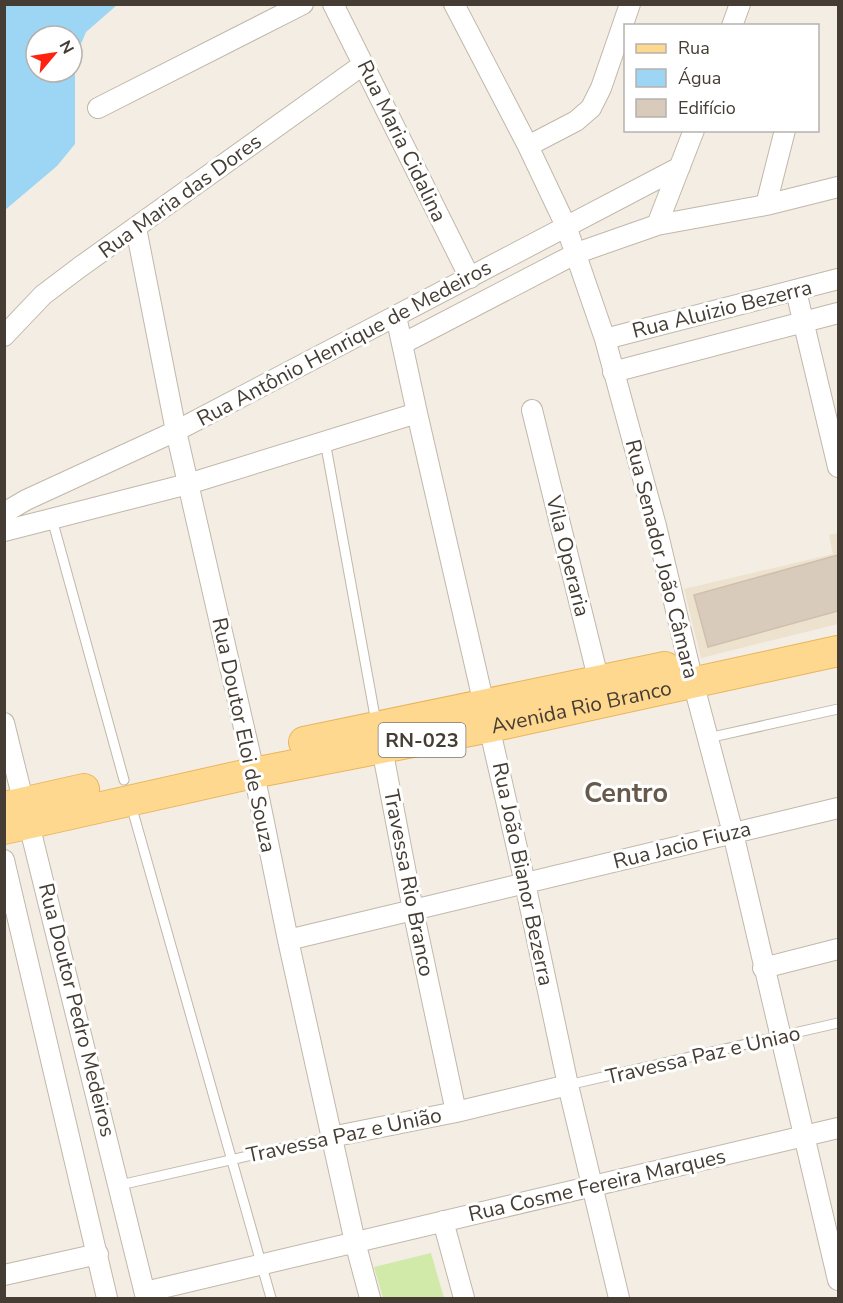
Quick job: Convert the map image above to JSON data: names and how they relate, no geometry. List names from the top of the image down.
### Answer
{
  "streets": {
    "main road": ["Avenida Rio Branco", "RN-023"],
    "street": [
      "Rua Maria Cidalina",
      "Rua Maria das Dores",
      "Rua Aluizio Bezerra",
      "Rua Antônio Henrique de Medeiros",
      "Vila Operaria",
      "Rua Senador João Câmara",
      "Rua Doutor Eloi de Souza",
      "Rua Jacio Fiuza",
      "Rua João Bianor Bezerra",
      "Travessa Rio Branco",
      "Rua Doutor Pedro Medeiros",
      "Travessa Paz e União",
      "Rua Cosme Fereira Marques"
    ],
    "lane": ["Travessa Paz e Uniao"]
  },
  "crossings": [
    ["Rua Maria Cidalina", "Rua Maria das Dores"],
    ["Rua Maria Cidalina", "Rua Antônio Henrique de Medeiros"],
    ["Rua Maria das Dores", "Rua Doutor Eloi de Souza"],
    ["Rua Aluizio Bezerra", "Rua Senador João Câmara"],
    ["Rua Antônio Henrique de Medeiros", "Rua Senador João Câmara"],
    ["Rua Antônio Henrique de Medeiros", "Rua Doutor Eloi de Souza"],
    ["Rua Antônio Henrique de Medeiros", "Rua João Bianor Bezerra"],
    ["Vila Operaria", "Avenida Rio Branco"],
    ["Rua Senador João Câmara", "Avenida Rio Branco"],
    ["Rua Senador João Câmara", "Rua Jacio Fiuza"],
    ["Rua Senador João Câmara", "Travessa Paz e Uniao"],
    ["Rua Senador João Câmara", "Rua Cosme Fereira Marques"],
    ["Avenida Rio Branco", "Rua Doutor Eloi de Souza"],
    ["Avenida Rio Branco", "Rua João Bianor Bezerra"],
    ["Avenida Rio Branco", "Travessa Rio Branco"],
    ["Avenida Rio Branco", "Rua Doutor Pedro Medeiros"],
    ["Rua Doutor Eloi de Souza", "Rua Jacio Fiuza"],
    ["Rua Doutor Eloi de Souza", "Travessa Paz e União"],
    ["Rua Doutor Eloi de Souza", "Rua Cosme Fereira Marques"],
    ["Rua Jacio Fiuza", "Rua João Bianor Bezerra"],
    ["Rua Jacio Fiuza", "Travessa Rio Branco"],
    ["Rua João Bianor Bezerra", "Travessa Paz e Uniao"],
    ["Rua João Bianor Bezerra", "Travessa Paz e União"],
    ["Rua João Bianor Bezerra", "Rua Cosme Fereira Marques"],
    ["Travessa Rio Branco", "Travessa Paz e União"],
    ["Rua Doutor Pedro Medeiros", "Travessa Paz e União"],
    ["Rua Doutor Pedro Medeiros", "Rua Cosme Fereira Marques"],
    ["Travessa Paz e Uniao", "Travessa Paz e União"]
  ],
  "districts": ["Centro"],
  "legend": ["Rua", "Água", "Edifício"],
  "north": "top right"
}
